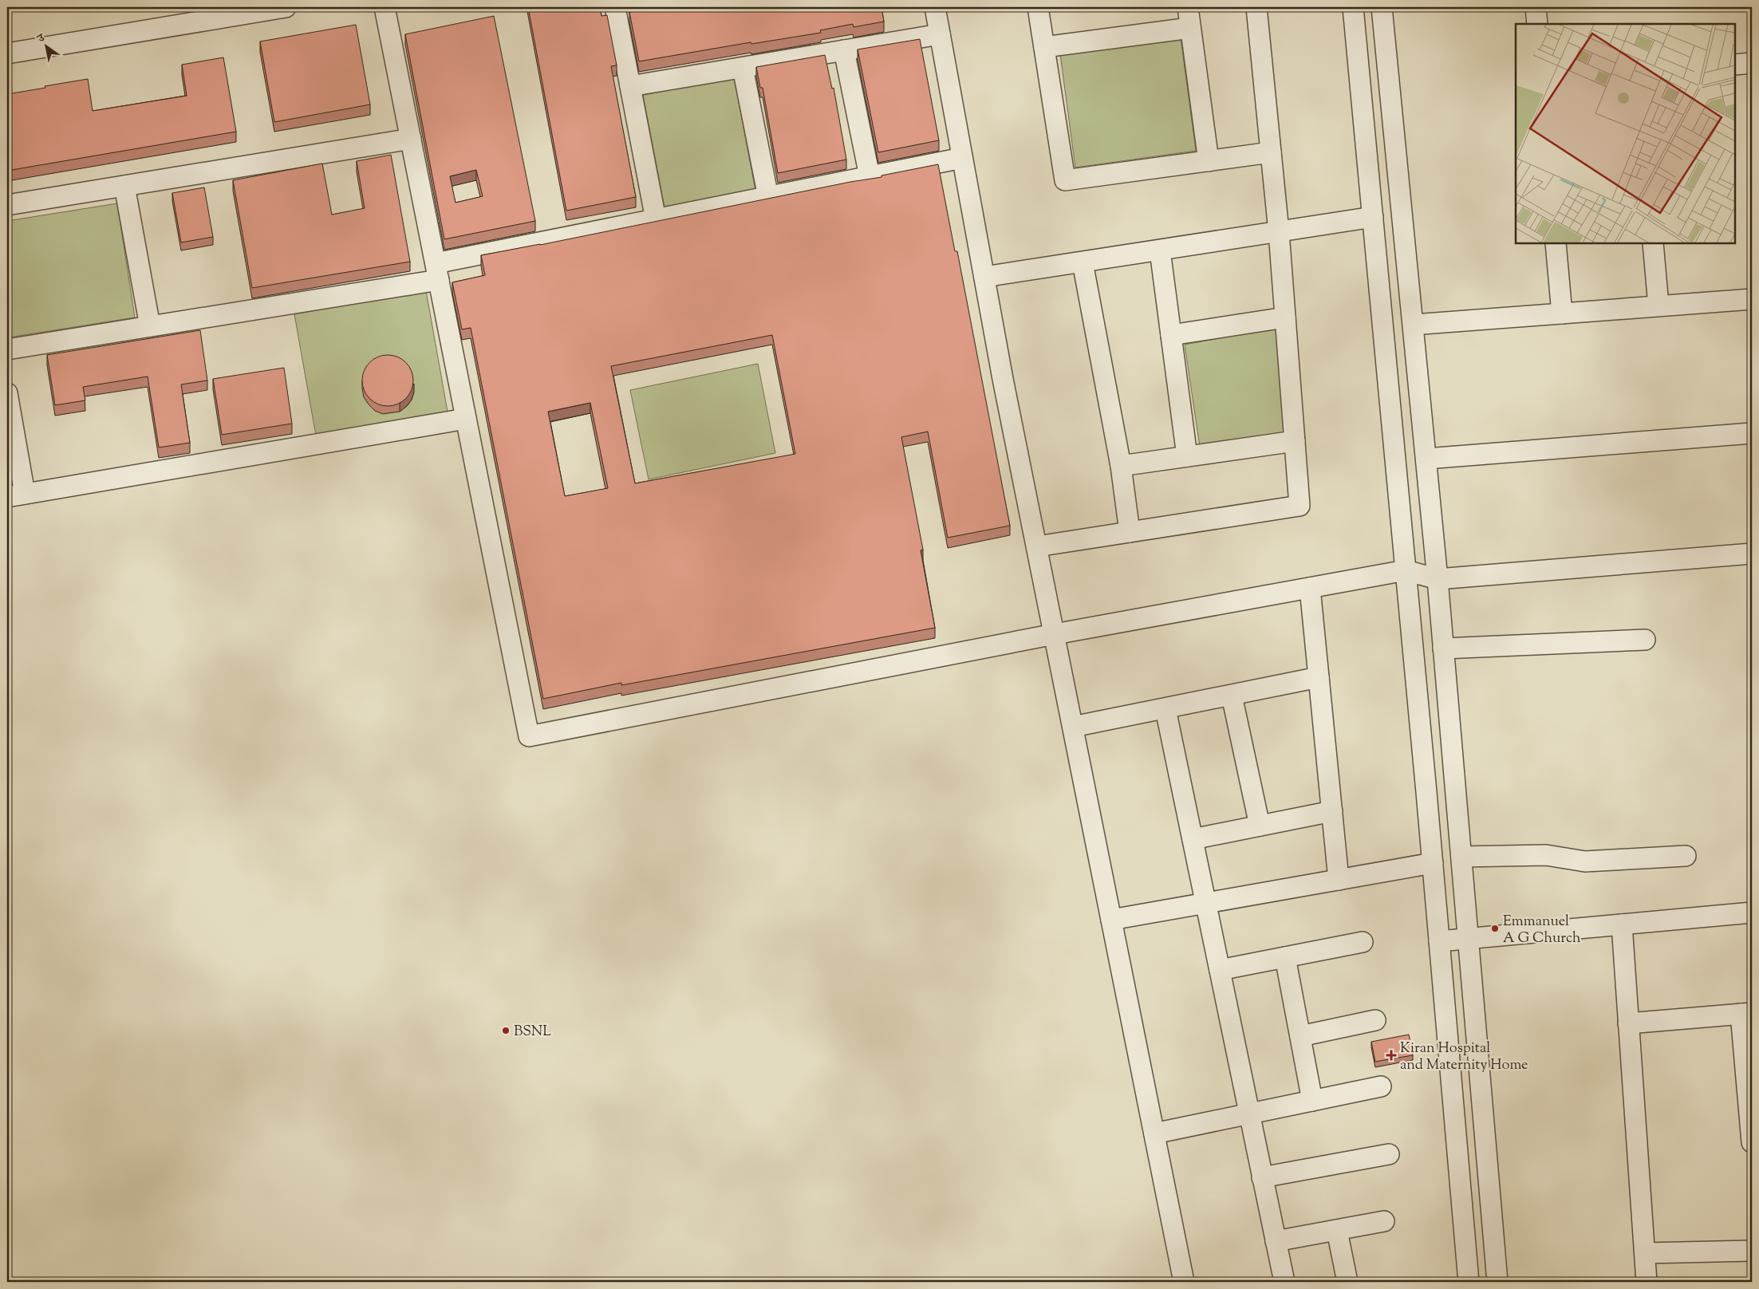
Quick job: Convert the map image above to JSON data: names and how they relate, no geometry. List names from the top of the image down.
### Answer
{
  "places": {
    "other": ["Emmanuel A G Church", "BSNL"],
    "health": ["Kiran Hospital and Maternity Home"]
  },
  "north": "top left"
}
